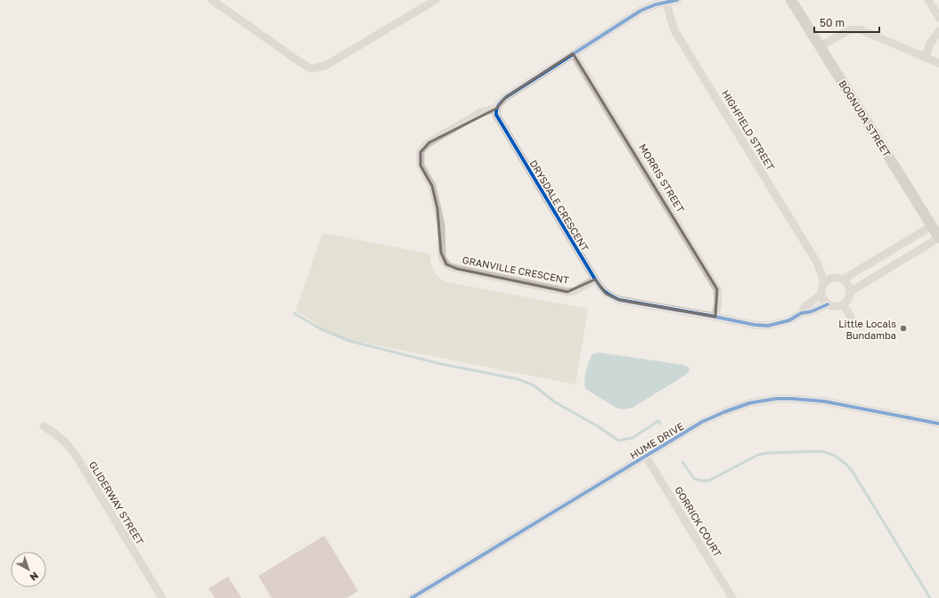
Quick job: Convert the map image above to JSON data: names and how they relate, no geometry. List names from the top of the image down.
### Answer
{
  "streets": {
    "street": [
      "BOGNUDA STREET",
      "HIGHFIELD STREET",
      "MORRIS STREET",
      "DRYSDALE CRESCENT",
      "GRANVILLE CRESCENT",
      "HUME DRIVE",
      "GLIDERWAY STREET",
      "GORRICK COURT"
    ]
  },
  "crossings": [
    ["HIGHFIELD STREET", "DRYSDALE CRESCENT"],
    ["MORRIS STREET", "DRYSDALE CRESCENT"],
    ["DRYSDALE CRESCENT", "GRANVILLE CRESCENT"],
    ["HUME DRIVE", "GORRICK COURT"]
  ],
  "places": ["Little Locals Bundamba"],
  "scale_bar": "50 m",
  "north": "bottom right"
}
